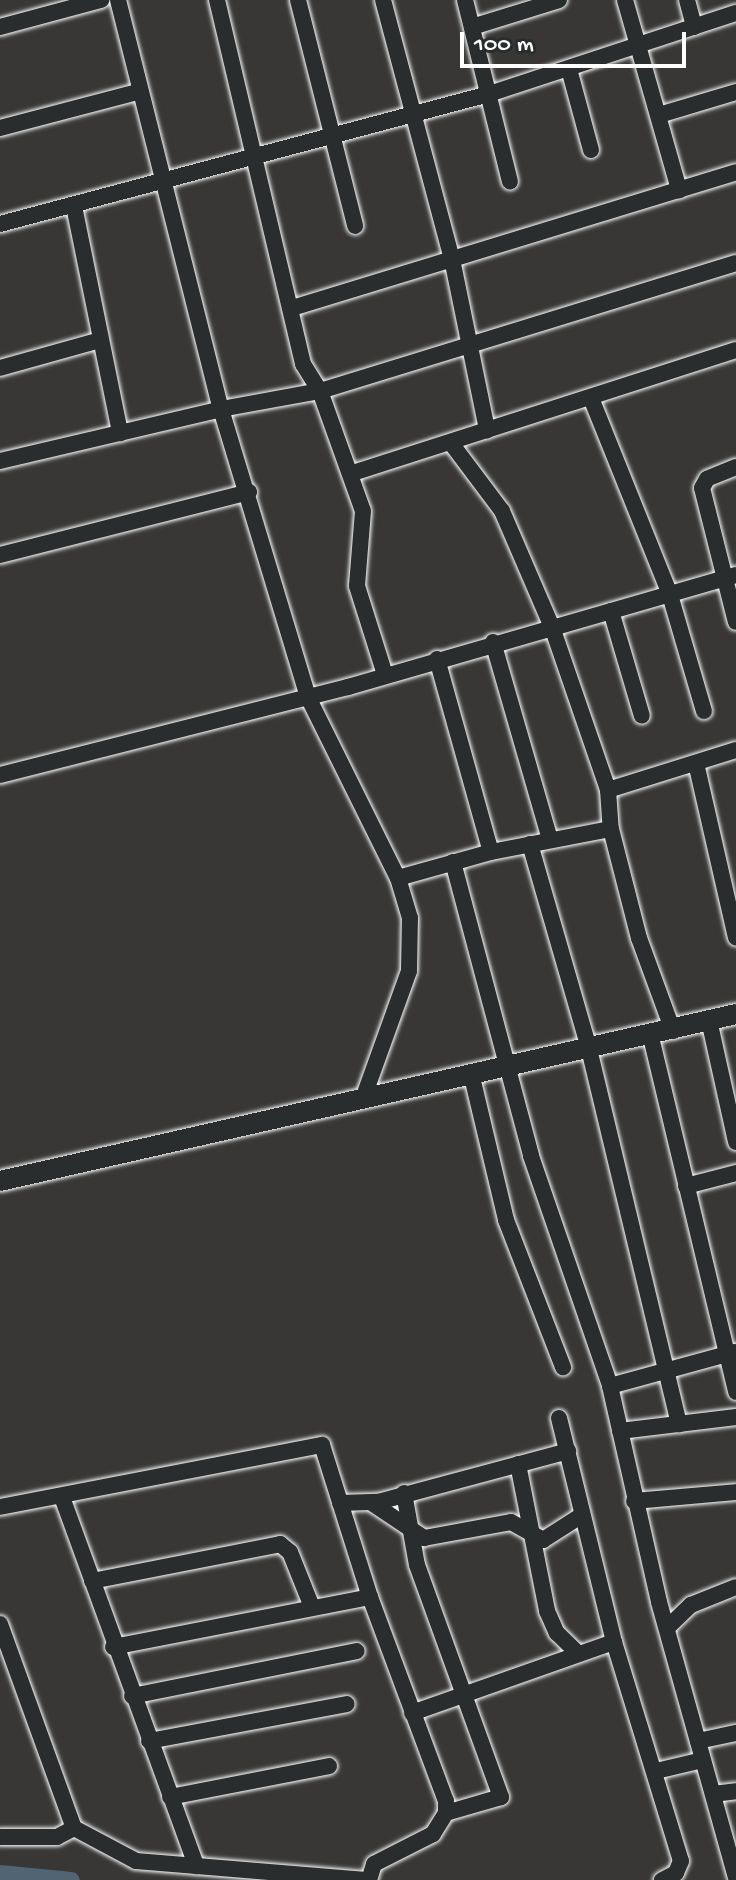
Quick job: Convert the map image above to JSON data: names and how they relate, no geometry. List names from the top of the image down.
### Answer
{
  "scale_bar": "100 m"
}
